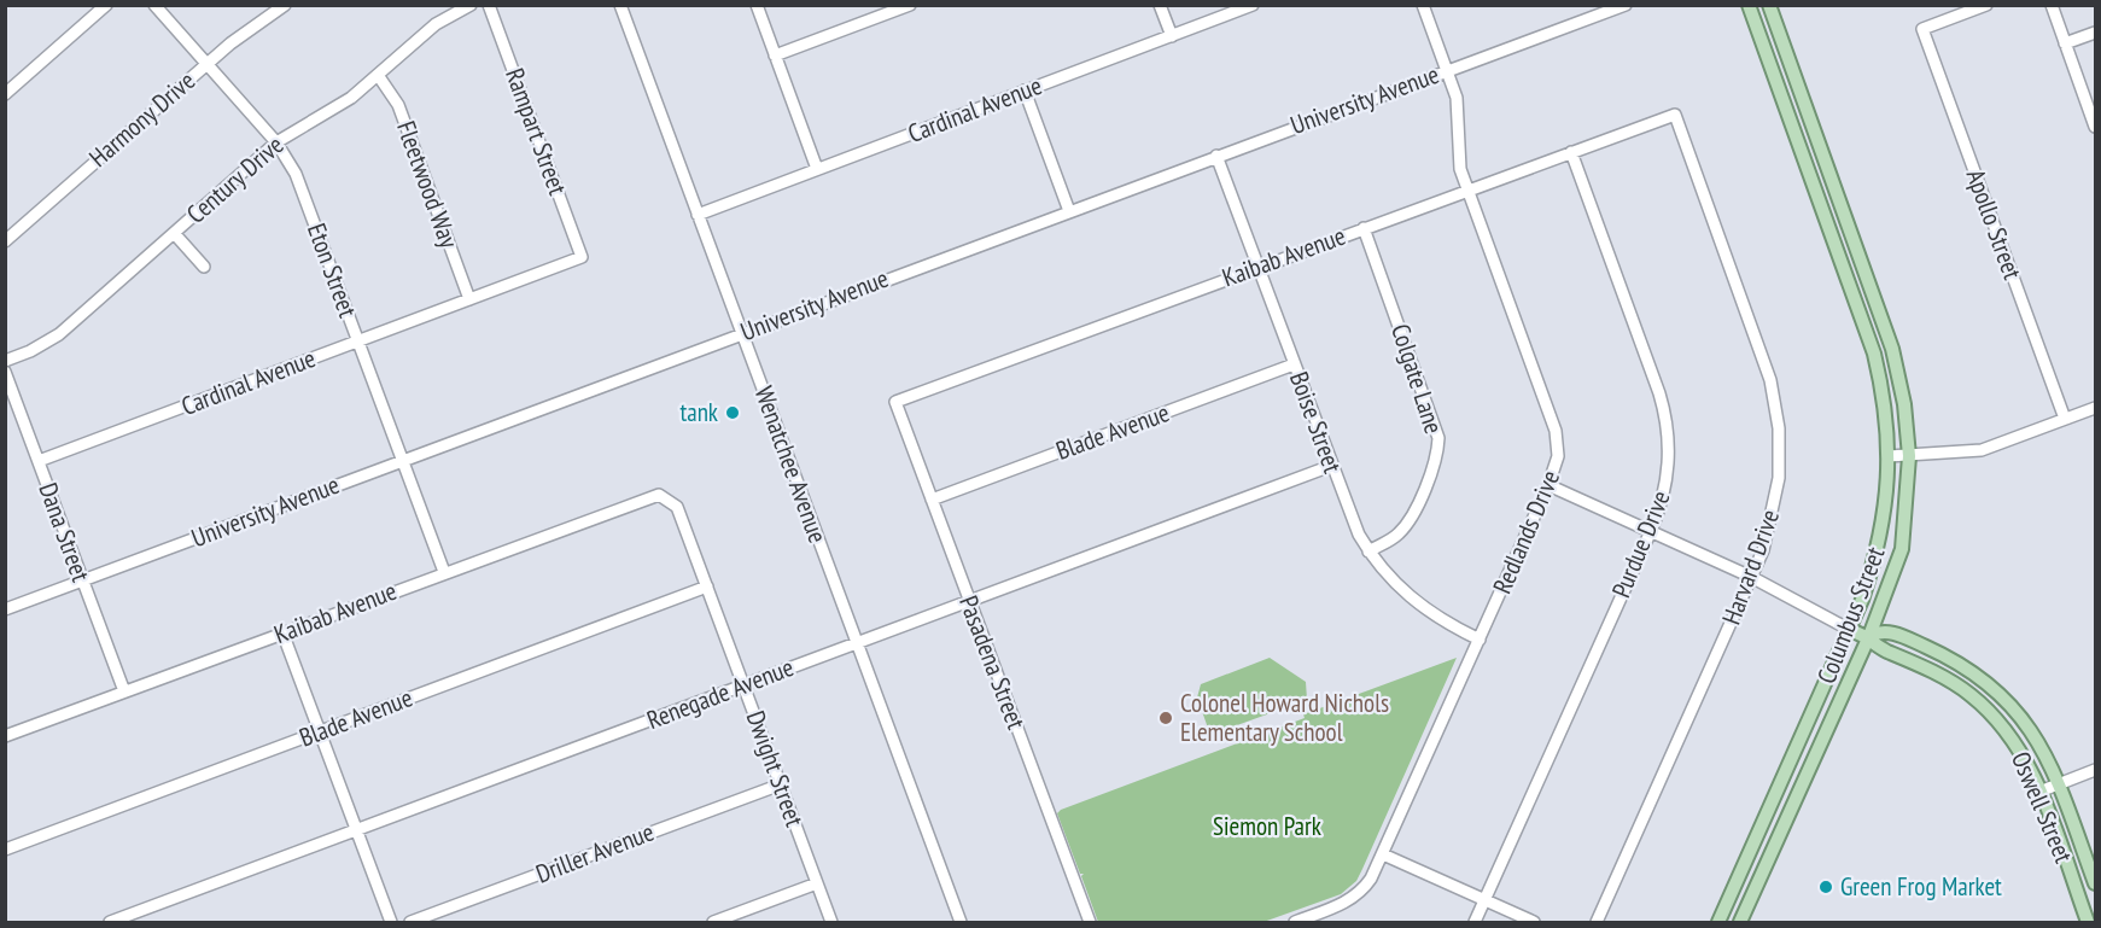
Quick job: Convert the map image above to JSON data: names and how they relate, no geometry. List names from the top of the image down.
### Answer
{
  "streets": {
    "main road": ["Columbus Street", "Oswell Street"],
    "street": [
      "University Avenue",
      "Cardinal Avenue",
      "Harmony Drive",
      "Rampart Street",
      "Century Drive",
      "Fleetwood Way",
      "Apollo Street",
      "Kaibab Avenue",
      "Eton Street",
      "Colgate Lane",
      "Boise Street",
      "Blade Avenue",
      "Wenatchee Avenue",
      "Dana Street",
      "Redlands Drive",
      "Purdue Drive",
      "Harvard Drive",
      "Pasadena Street",
      "Renegade Avenue",
      "Dwight Street",
      "Driller Avenue"
    ]
  },
  "crossings": [
    ["University Avenue", "Eton Street"],
    ["University Avenue", "Boise Street"],
    ["University Avenue", "Wenatchee Avenue"],
    ["University Avenue", "Dana Street"],
    ["University Avenue", "Redlands Drive"],
    ["Cardinal Avenue", "Rampart Street"],
    ["Cardinal Avenue", "Fleetwood Way"],
    ["Cardinal Avenue", "Eton Street"],
    ["Cardinal Avenue", "Wenatchee Avenue"],
    ["Cardinal Avenue", "Dana Street"],
    ["Harmony Drive", "Eton Street"],
    ["Century Drive", "Fleetwood Way"],
    ["Century Drive", "Eton Street"],
    ["Kaibab Avenue", "Eton Street"],
    ["Kaibab Avenue", "Colgate Lane"],
    ["Kaibab Avenue", "Boise Street"],
    ["Kaibab Avenue", "Dana Street"],
    ["Kaibab Avenue", "Redlands Drive"],
    ["Kaibab Avenue", "Purdue Drive"],
    ["Kaibab Avenue", "Harvard Drive"],
    ["Kaibab Avenue", "Pasadena Street"],
    ["Kaibab Avenue", "Dwight Street"],
    ["Colgate Lane", "Boise Street"],
    ["Boise Street", "Blade Avenue"],
    ["Boise Street", "Redlands Drive"],
    ["Boise Street", "Renegade Avenue"],
    ["Blade Avenue", "Pasadena Street"],
    ["Blade Avenue", "Dwight Street"],
    ["Wenatchee Avenue", "Renegade Avenue"],
    ["Redlands Drive", "Oswell Street"],
    ["Purdue Drive", "Oswell Street"],
    ["Harvard Drive", "Oswell Street"],
    ["Columbus Street", "Oswell Street"],
    ["Pasadena Street", "Renegade Avenue"],
    ["Renegade Avenue", "Dwight Street"],
    ["Dwight Street", "Driller Avenue"]
  ],
  "parks": ["Siemon Park"],
  "places": ["tank", "Colonel Howard Nichols Elementary School", "Green Frog Market"]
}
